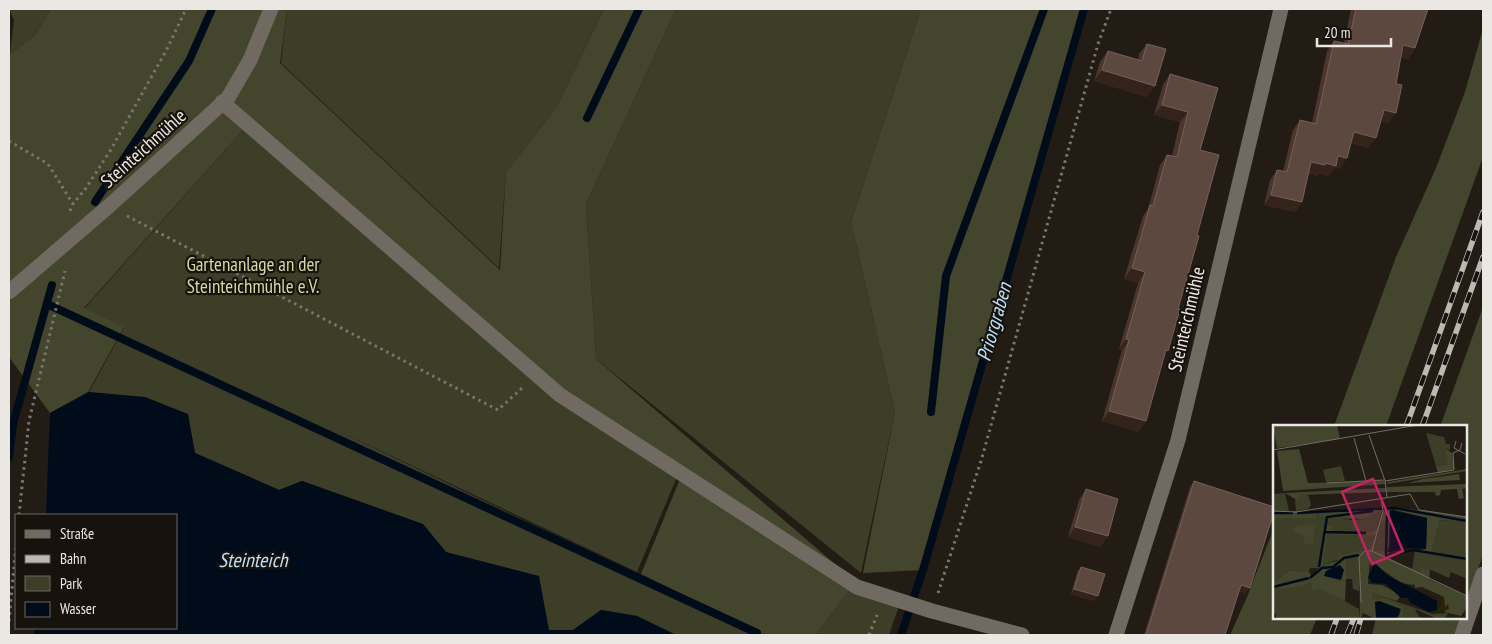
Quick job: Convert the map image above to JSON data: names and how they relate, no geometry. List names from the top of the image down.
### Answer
{
  "streets": {
    "street": ["Steinteichmühle"]
  },
  "water": ["Priorgraben", "Steinteich"],
  "parks": ["Gartenanlage an der Steinteichmühle e.V."],
  "legend": [
    "Straße",
    "Bahn",
    "Park",
    "Wasser"
  ],
  "scale_bar": "20 m"
}
